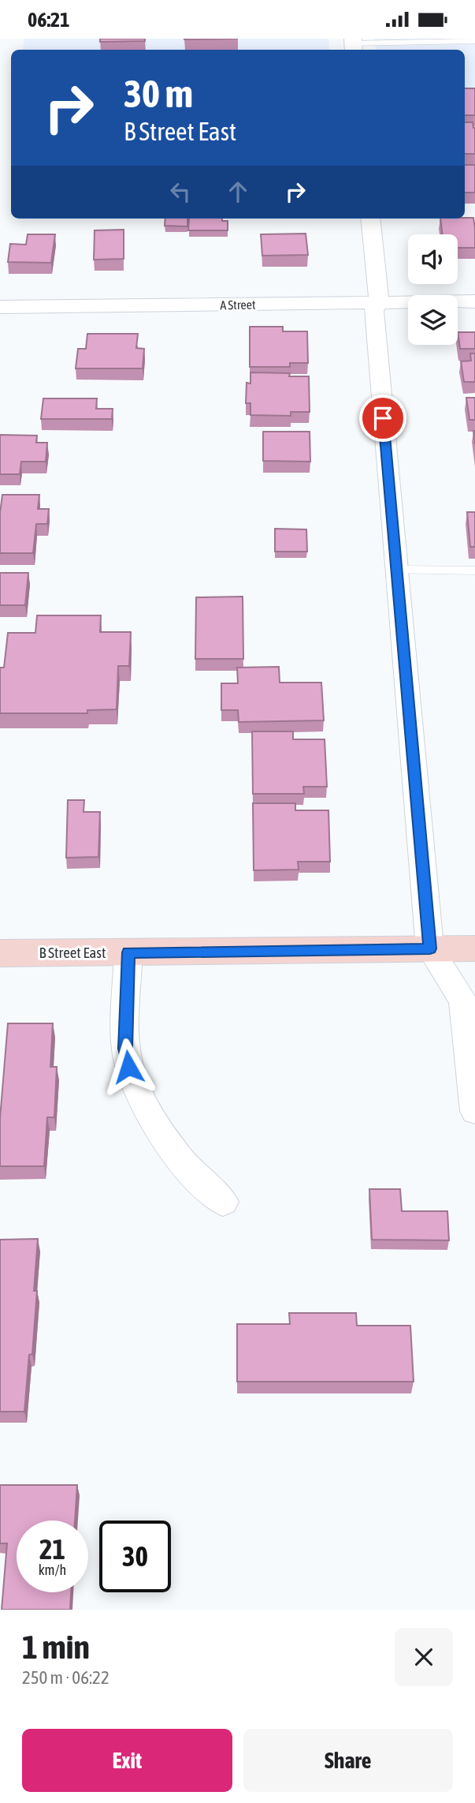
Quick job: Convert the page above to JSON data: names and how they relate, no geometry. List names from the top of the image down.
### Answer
{
  "streets": {
    "street": ["A Street", "B Street East"]
  },
  "page": {
    "status": "06:21",
    "turn": ["30 m", "B Street East"],
    "speed": "21 km/h",
    "limit": "30",
    "heading": ["1 min", "250 m · 06:22"],
    "buttons": ["Exit", "Share"]
  }
}
